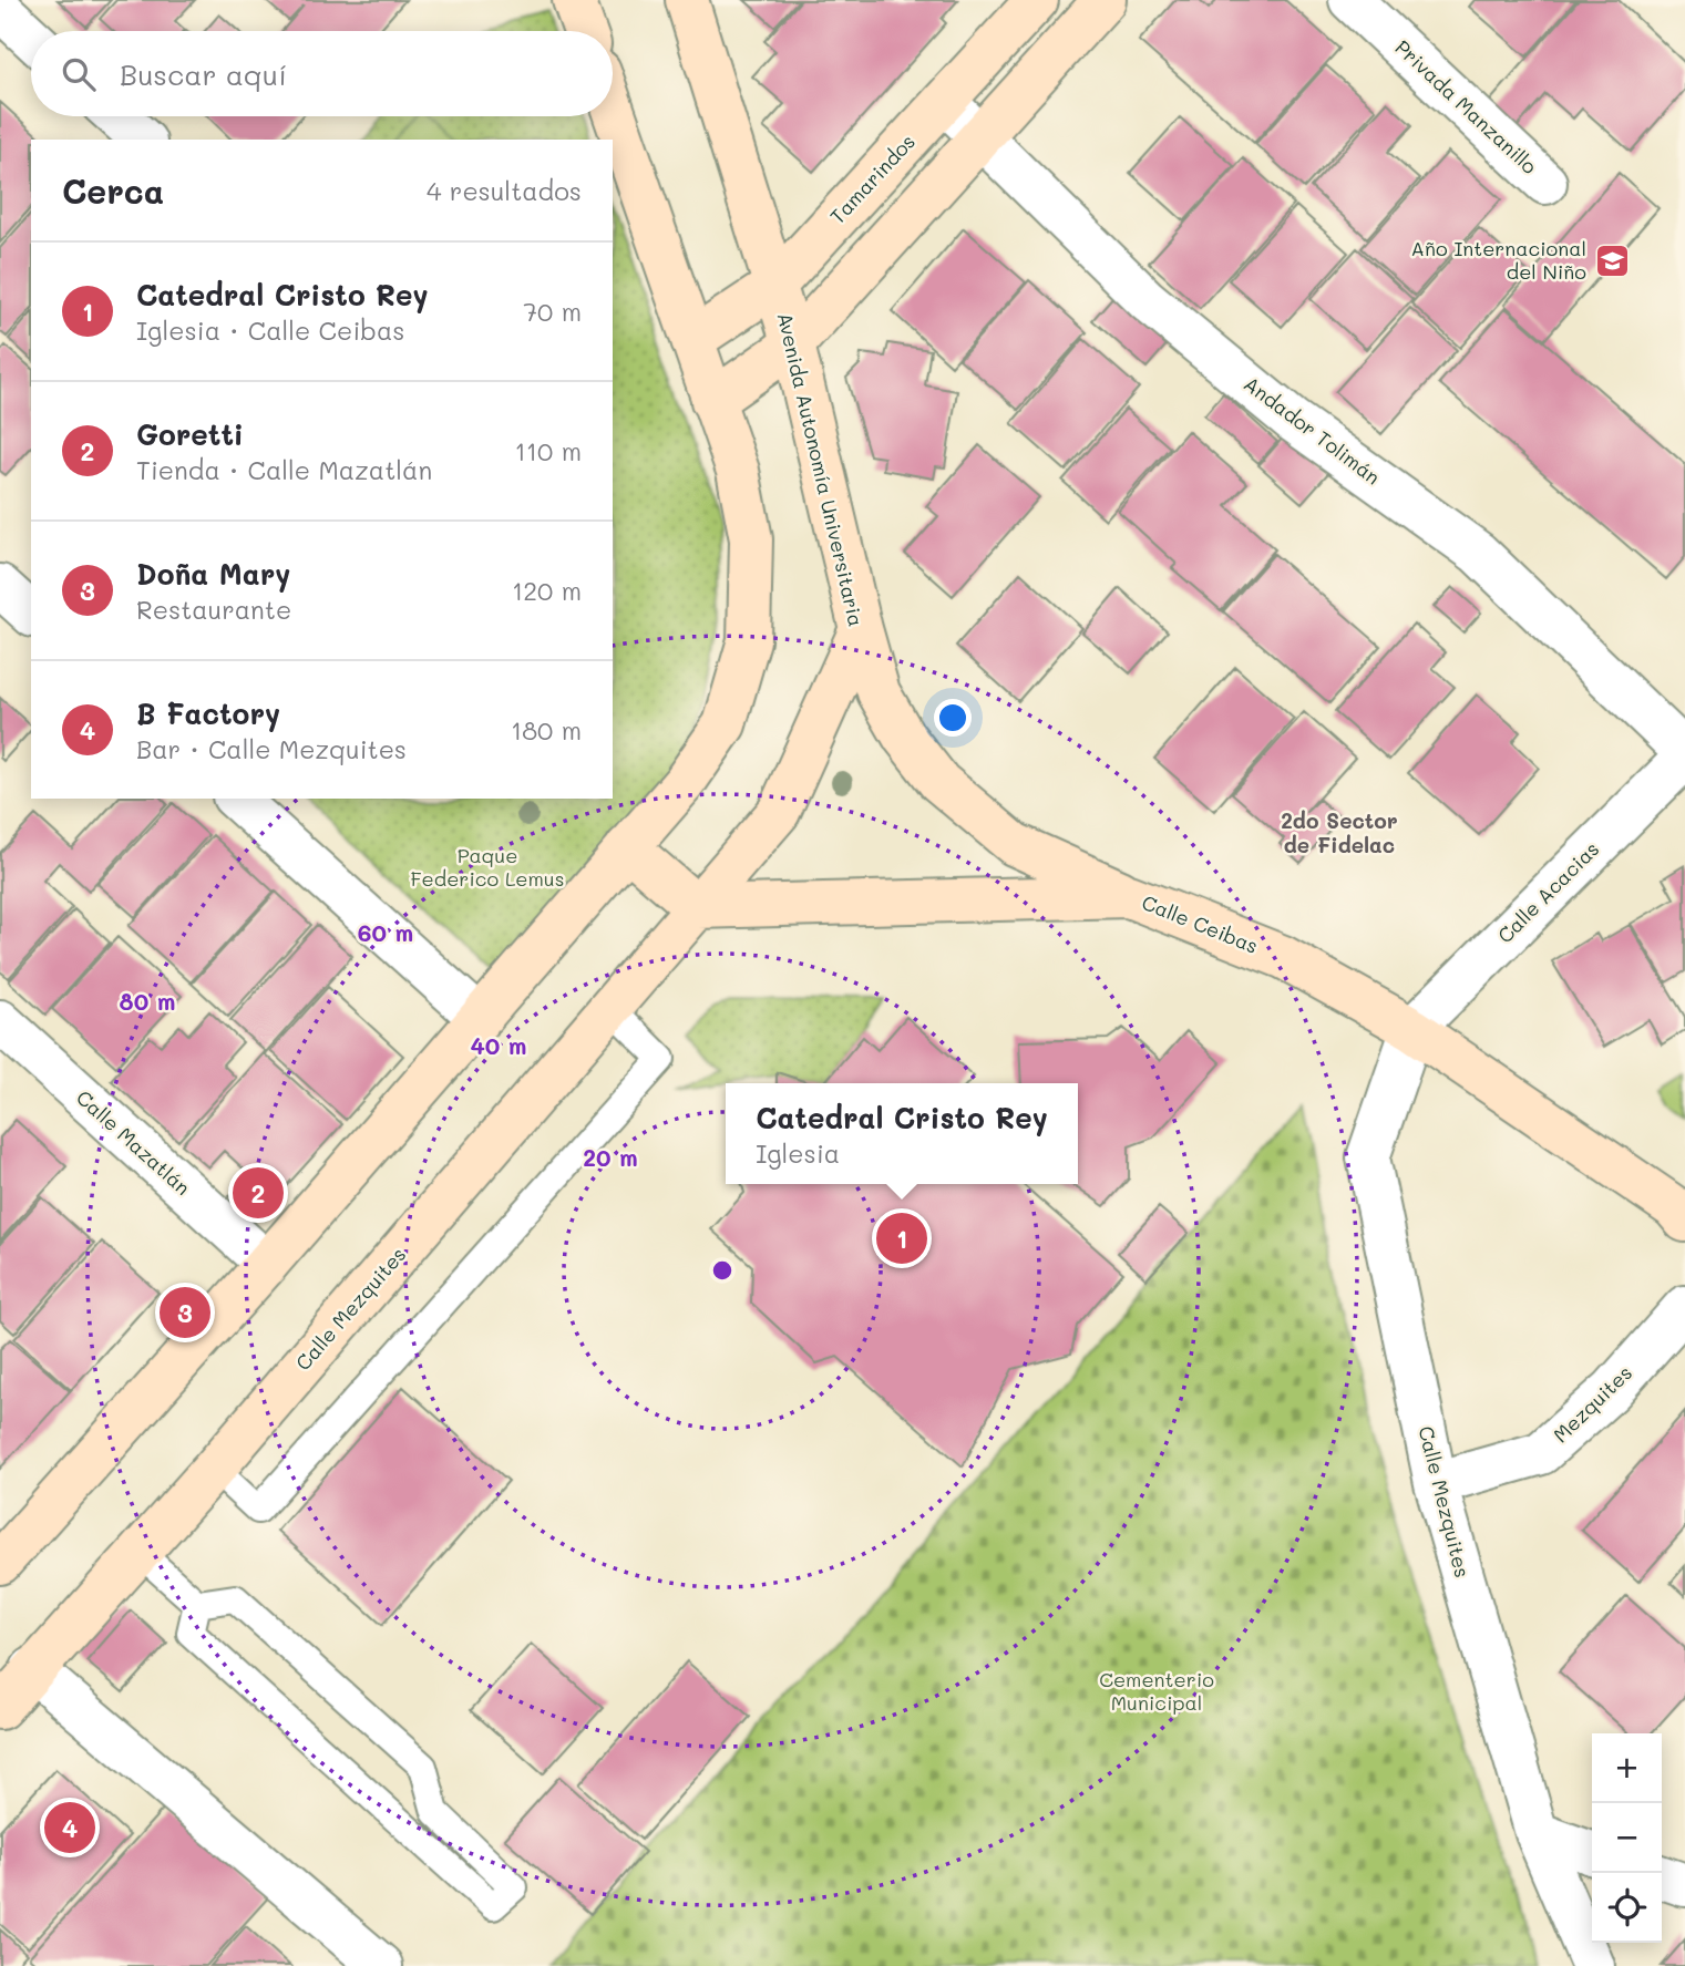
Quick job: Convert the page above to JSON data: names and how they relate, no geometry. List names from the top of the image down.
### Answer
{
  "streets": {
    "street": [
      "Privada Manzanillo",
      "Tamarindos",
      "Andador Tolimán",
      "Avenida Autonomía Universitaria",
      "Calle Acacias",
      "Calle Ceibas",
      "Calle Mazatlán",
      "Calle Mezquites",
      "Mezquites"
    ]
  },
  "crossings": [
    ["Tamarindos", "Andador Tolimán"],
    ["Tamarindos", "Avenida Autonomía Universitaria"],
    ["Andador Tolimán", "Calle Acacias"],
    ["Avenida Autonomía Universitaria", "Calle Ceibas"],
    ["Avenida Autonomía Universitaria", "Calle Mezquites"],
    ["Calle Acacias", "Calle Ceibas"],
    ["Calle Acacias", "Calle Mezquites"],
    ["Calle Ceibas", "Calle Mezquites"],
    ["Calle Mezquites", "Mezquites"]
  ],
  "districts": ["2do Sector de Fidelac"],
  "parks": ["Paque Federico Lemus", "Cementerio Municipal"],
  "places": {
    "school or university": ["Año Internacional del Niño"]
  },
  "page": {
    "search": "Buscar aquí",
    "heading": ["Cerca", "4 resultados"],
    "list": [
      {
        "mark": "1",
        "name": "Catedral Cristo Rey",
        "note": "Iglesia · Calle Ceibas",
        "value": "70 m"
      },
      {
        "mark": "2",
        "name": "Goretti",
        "note": "Tienda · Calle Mazatlán",
        "value": "110 m"
      },
      {
        "mark": "3",
        "name": "Doña Mary",
        "note": "Restaurante",
        "value": "120 m"
      },
      {
        "mark": "4",
        "name": "B Factory",
        "note": "Bar · Calle Mezquites",
        "value": "180 m"
      }
    ],
    "popup": ["Catedral Cristo Rey", "Iglesia"],
    "pins": [
      "2",
      "1",
      "3",
      "4"
    ],
    "map_buttons": ["+", "−"]
  },
  "rings": [
    "60 m",
    "80 m",
    "40 m",
    "20 m"
  ]
}
